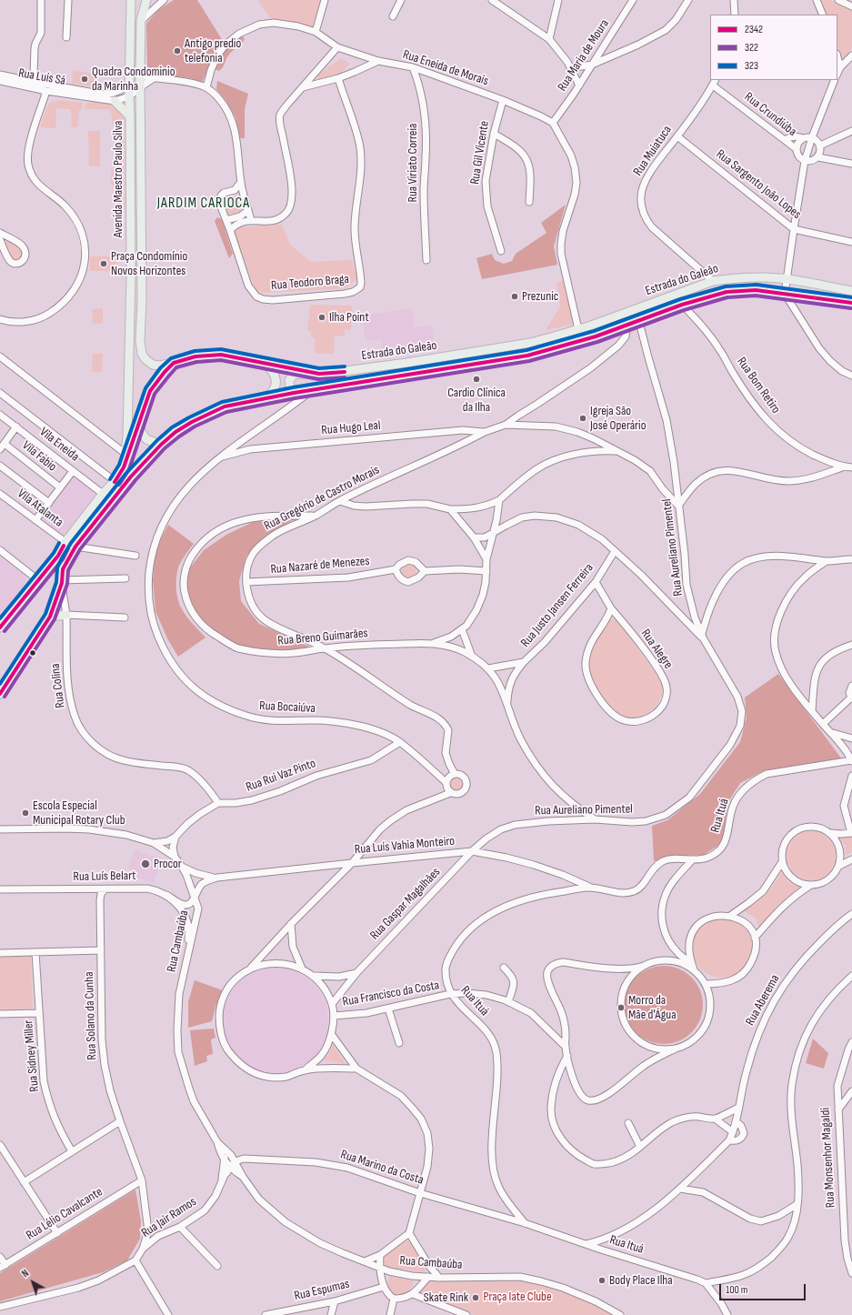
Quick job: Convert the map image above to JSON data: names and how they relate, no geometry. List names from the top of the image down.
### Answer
{
  "streets": {
    "main road": ["Avenida Maestro Paulo Silva", "Estrada do Galeão"],
    "street": [
      "Rua Maria de Moura",
      "Rua Eneida de Morais",
      "Rua Luís Sá",
      "Rua Crundiúba",
      "Rua Muiatuca",
      "Rua Gil Vicente",
      "Rua Viriato Correia",
      "Rua Sargento João Lopes",
      "Rua Teodoro Braga",
      "Rua Bom Retiro",
      "Rua Hugo Leal",
      "Vila Eneida",
      "Vila Fabio",
      "Rua Gregório de Castro Morais",
      "Vila Atalanta",
      "Rua Aureliano Pimentel",
      "Rua Nazaré de Menezes",
      "Rua Justo Jansen Ferreira",
      "Rua Breno Guimarães",
      "Rua Alegre",
      "Rua Colina",
      "Rua Bocaiúva",
      "Rua Rui Vaz Pinto",
      "Rua Ituá",
      "Rua Luís Vahia Monteiro",
      "Rua Luís Belart",
      "Rua Gaspar Magalhães",
      "Rua Cambaúba",
      "Rua Francisco da Costa",
      "Rua Aberema",
      "Rua Solano da Cunha",
      "Rua Sidney Miller",
      "Rua Monsenhor Magaldi",
      "Rua Marino da Costa",
      "Rua Lélio Cavalcante",
      "Rua Jair Ramos",
      "Rua Espumas"
    ]
  },
  "crossings": [
    ["Rua Maria de Moura", "Rua Eneida de Morais"],
    ["Rua Eneida de Morais", "Rua Gil Vicente"],
    ["Rua Eneida de Morais", "Rua Viriato Correia"],
    ["Rua Luís Sá", "Avenida Maestro Paulo Silva"],
    ["Rua Crundiúba", "Rua Muiatuca"],
    ["Rua Muiatuca", "Rua Sargento João Lopes"],
    ["Rua Muiatuca", "Estrada do Galeão"],
    ["Avenida Maestro Paulo Silva", "Estrada do Galeão"],
    ["Estrada do Galeão", "Rua Bom Retiro"],
    ["Estrada do Galeão", "Vila Eneida"],
    ["Estrada do Galeão", "Rua Gregório de Castro Morais"],
    ["Estrada do Galeão", "Vila Atalanta"],
    ["Estrada do Galeão", "Rua Aureliano Pimentel"],
    ["Estrada do Galeão", "Rua Colina"],
    ["Estrada do Galeão", "Rua Bocaiúva"],
    ["Rua Hugo Leal", "Rua Gregório de Castro Morais"],
    ["Rua Hugo Leal", "Rua Bocaiúva"],
    ["Rua Gregório de Castro Morais", "Rua Nazaré de Menezes"],
    ["Rua Gregório de Castro Morais", "Rua Breno Guimarães"],
    ["Rua Gregório de Castro Morais", "Rua Bocaiúva"],
    ["Rua Gregório de Castro Morais", "Rua Luís Vahia Monteiro"],
    ["Rua Gregório de Castro Morais", "Rua Gaspar Magalhães"],
    ["Rua Gregório de Castro Morais", "Rua Francisco da Costa"],
    ["Rua Aureliano Pimentel", "Rua Breno Guimarães"],
    ["Rua Aureliano Pimentel", "Rua Luís Vahia Monteiro"],
    ["Rua Aureliano Pimentel", "Rua Gaspar Magalhães"],
    ["Rua Justo Jansen Ferreira", "Rua Breno Guimarães"],
    ["Rua Justo Jansen Ferreira", "Rua Alegre"],
    ["Rua Colina", "Rua Rui Vaz Pinto"],
    ["Rua Bocaiúva", "Rua Rui Vaz Pinto"],
    ["Rua Ituá", "Rua Luís Vahia Monteiro"],
    ["Rua Ituá", "Rua Francisco da Costa"],
    ["Rua Ituá", "Rua Aberema"],
    ["Rua Ituá", "Rua Marino da Costa"],
    ["Rua Luís Vahia Monteiro", "Rua Gaspar Magalhães"],
    ["Rua Luís Belart", "Rua Cambaúba"],
    ["Rua Luís Belart", "Rua Solano da Cunha"],
    ["Rua Gaspar Magalhães", "Rua Francisco da Costa"],
    ["Rua Cambaúba", "Rua Marino da Costa"],
    ["Rua Cambaúba", "Rua Jair Ramos"],
    ["Rua Solano da Cunha", "Rua Lélio Cavalcante"],
    ["Rua Solano da Cunha", "Rua Jair Ramos"],
    ["Rua Marino da Costa", "Rua Jair Ramos"]
  ],
  "districts": ["JARDIM CARIOCA"],
  "parks": ["Praça Iate Clube"],
  "places": [
    "Antigo predio telefonia",
    "Quadra Condominio da Marinha",
    "Praça Condomínio Novos Horizontes",
    "Prezunic",
    "Ilha Point",
    "Cardio Clínica da Ilha",
    "Igreja São José Operário",
    "Escola Especial Municipal Rotary Club",
    "Procor",
    "Morro da Mãe d'Água",
    "Body Place Ilha",
    "Skate Rink"
  ],
  "lines": ["transit line 323", "transit line 2342", "transit line 322"],
  "legend": ["2342", "322", "323"],
  "scale_bar": "100 m",
  "north": "top left"
}
